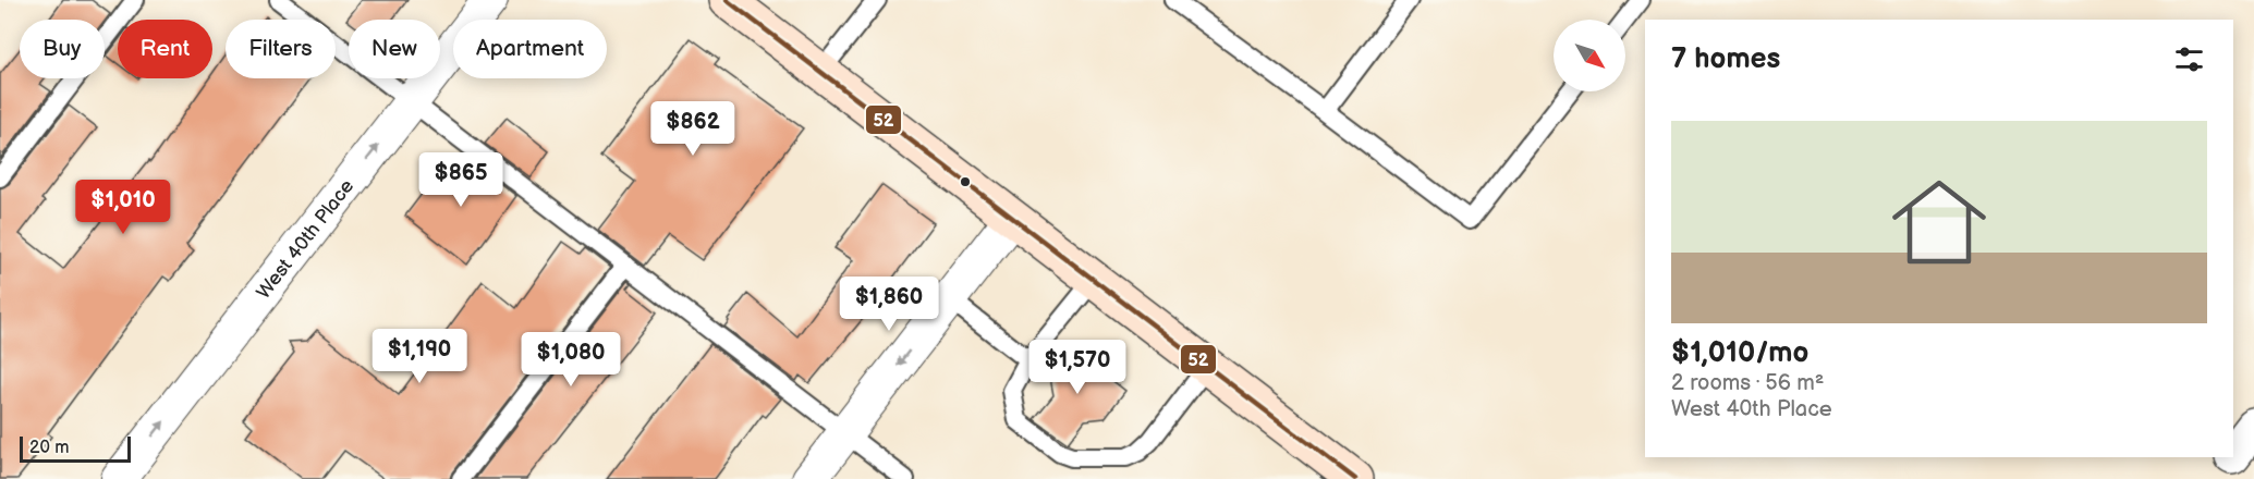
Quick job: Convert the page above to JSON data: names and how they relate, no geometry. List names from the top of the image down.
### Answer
{
  "streets": {
    "street": ["West 40th Place"]
  },
  "one_way": ["West 40th Place"],
  "lines": ["transit line 52"],
  "scale_bar": "20 m",
  "north": "bottom right",
  "page": {
    "chip": [
      "Buy",
      "Rent",
      "Filters",
      "New",
      "Apartment"
    ],
    "heading": "7 homes",
    "list": [
      {
        "name": "$1,010/mo",
        "note": "2 rooms · 56 m² · West 40th Place"
      }
    ],
    "price": [
      "$862",
      "$865",
      "$1,010",
      "$1,860",
      "$1,190",
      "$1,080",
      "$1,570"
    ],
    "scale": "20 m"
  }
}
